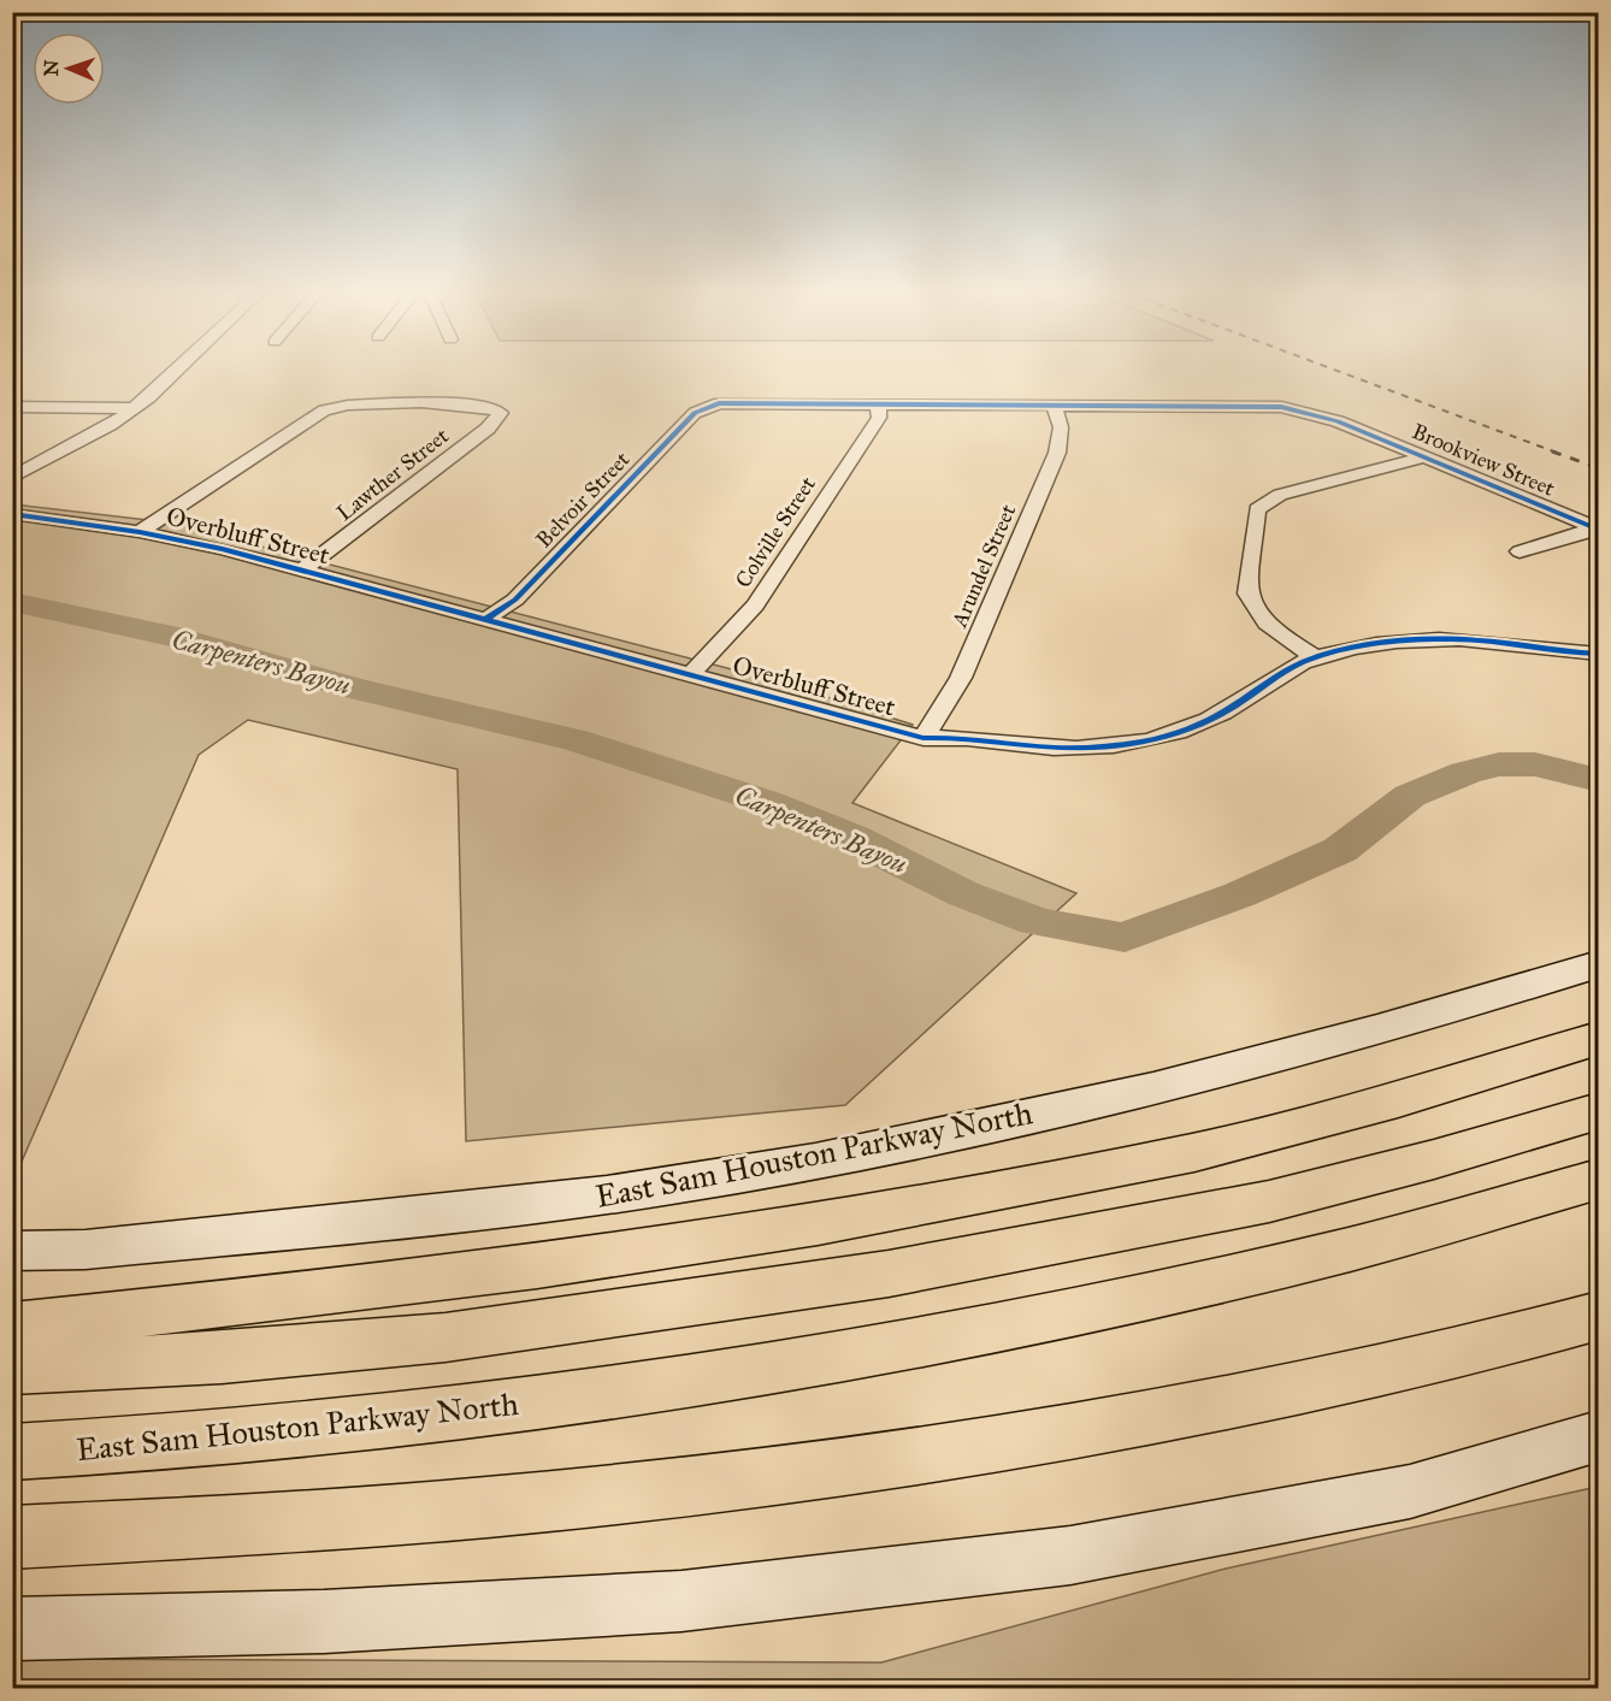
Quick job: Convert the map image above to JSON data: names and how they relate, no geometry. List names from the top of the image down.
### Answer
{
  "streets": {
    "highway": ["East Sam Houston Parkway North"],
    "street": [
      "Brookview Street",
      "Lawther Street",
      "Belvoir Street",
      "Colville Street",
      "Overbluff Street",
      "Arundel Street"
    ]
  },
  "crossings": [
    ["Brookview Street", "Belvoir Street"],
    ["Brookview Street", "Colville Street"],
    ["Brookview Street", "Arundel Street"],
    ["Lawther Street", "Overbluff Street"],
    ["Belvoir Street", "Overbluff Street"],
    ["Colville Street", "Overbluff Street"],
    ["Overbluff Street", "Arundel Street"]
  ],
  "water": ["Carpenters Bayou"],
  "north": "left"
}
